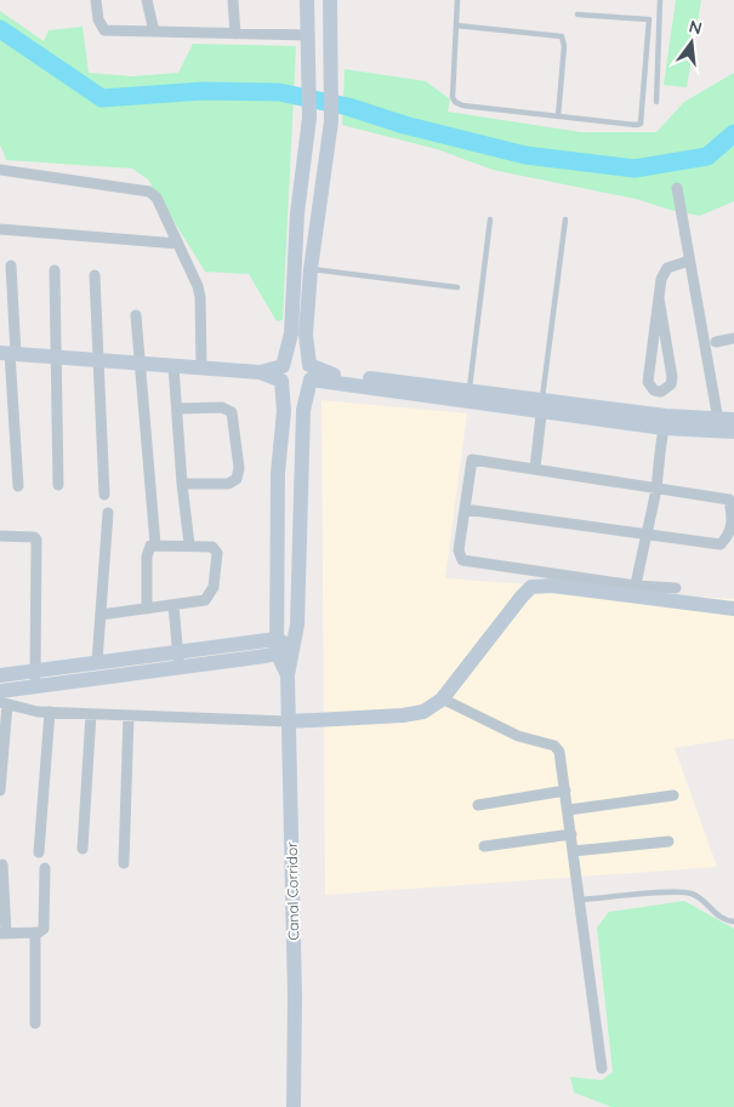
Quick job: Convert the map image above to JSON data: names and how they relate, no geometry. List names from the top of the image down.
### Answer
{
  "streets": {
    "street": ["Canal Corridor"]
  },
  "north": "top"
}
